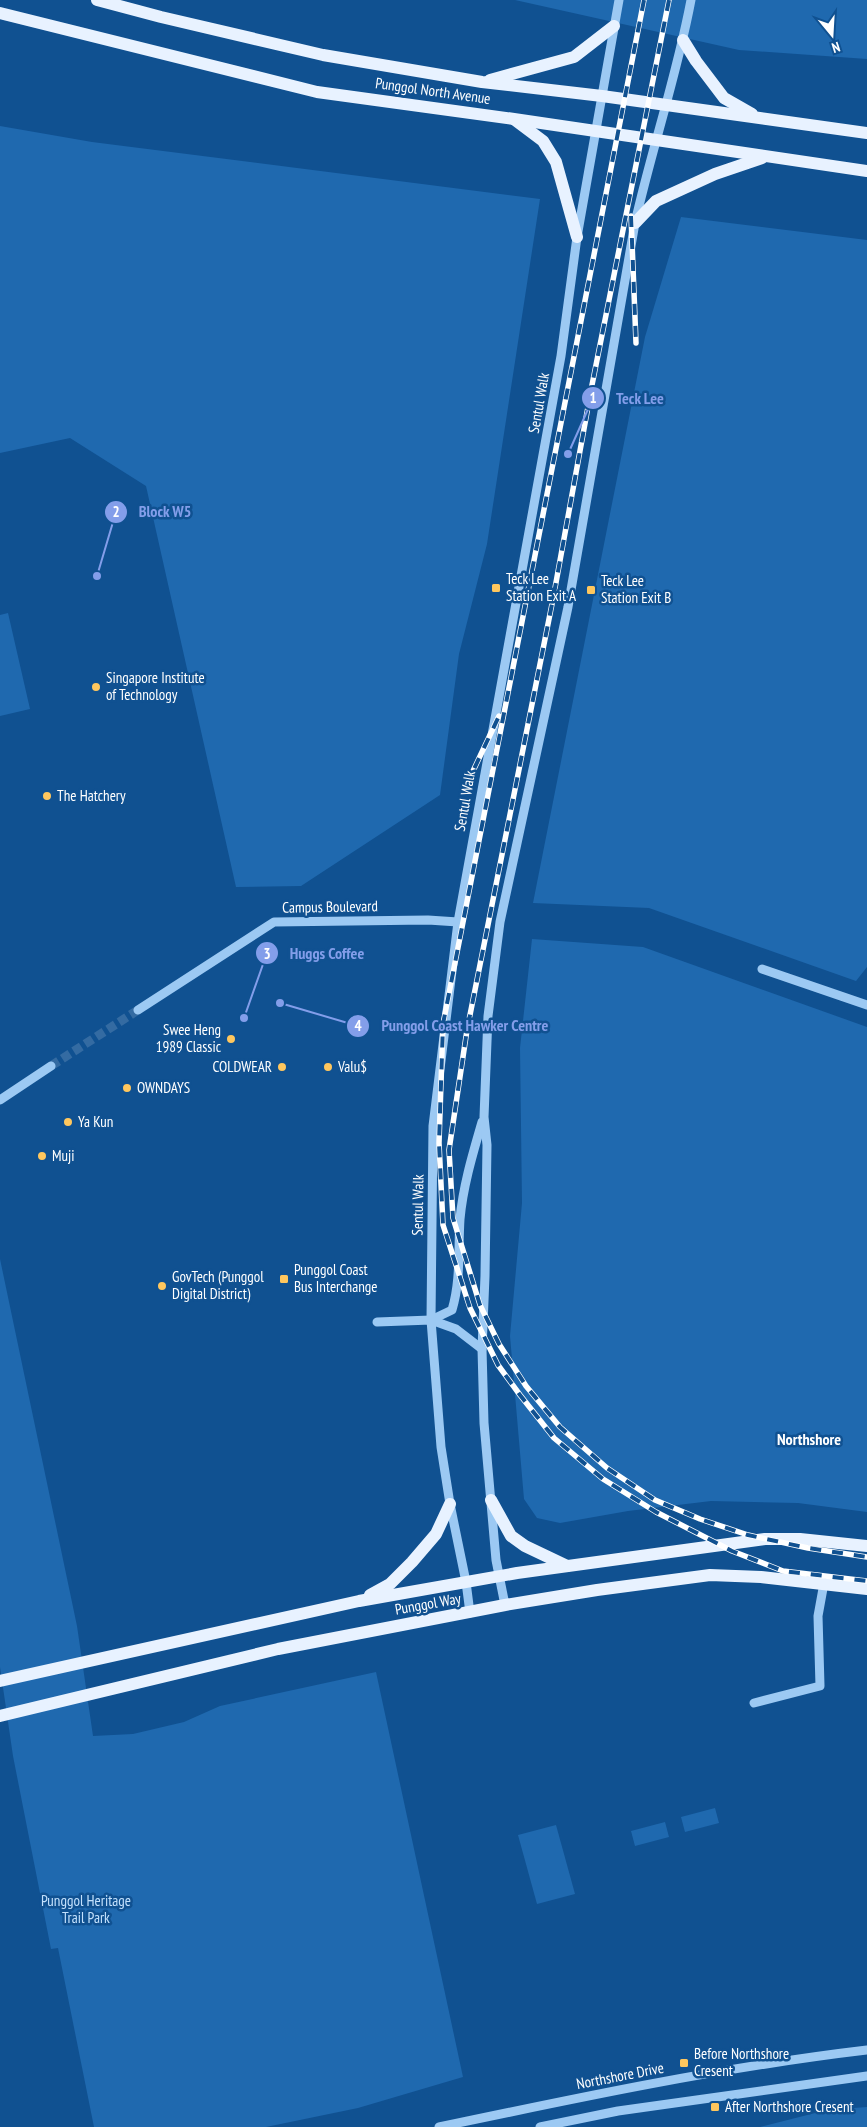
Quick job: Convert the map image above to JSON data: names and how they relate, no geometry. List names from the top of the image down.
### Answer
{
  "streets": {
    "main road": ["Punggol North Avenue", "Punggol Way"],
    "street": ["Sentul Walk", "Campus Boulevard", "Northshore Drive"]
  },
  "crossings": [
    ["Punggol North Avenue", "Sentul Walk"],
    ["Sentul Walk", "Campus Boulevard"],
    ["Sentul Walk", "Punggol Way"]
  ],
  "districts": ["Northshore"],
  "parks": ["Punggol Heritage Trail Park"],
  "places": {
    "other": [
      "Teck Lee",
      "Block W5",
      "Singapore Institute of Technology",
      "The Hatchery",
      "Punggol Coast Hawker Centre",
      "Huggs Coffee",
      "Swee Heng 1989 Classic",
      "COLDWEAR",
      "Valu$",
      "OWNDAYS",
      "Ya Kun",
      "Muji",
      "GovTech (Punggol Digital District)"
    ],
    "transit": [
      "Teck Lee Station Exit A",
      "Teck Lee Station Exit B",
      "Punggol Coast Bus Interchange",
      "Before Northshore Cresent",
      "After Northshore Cresent"
    ]
  },
  "north": "bottom"
}
